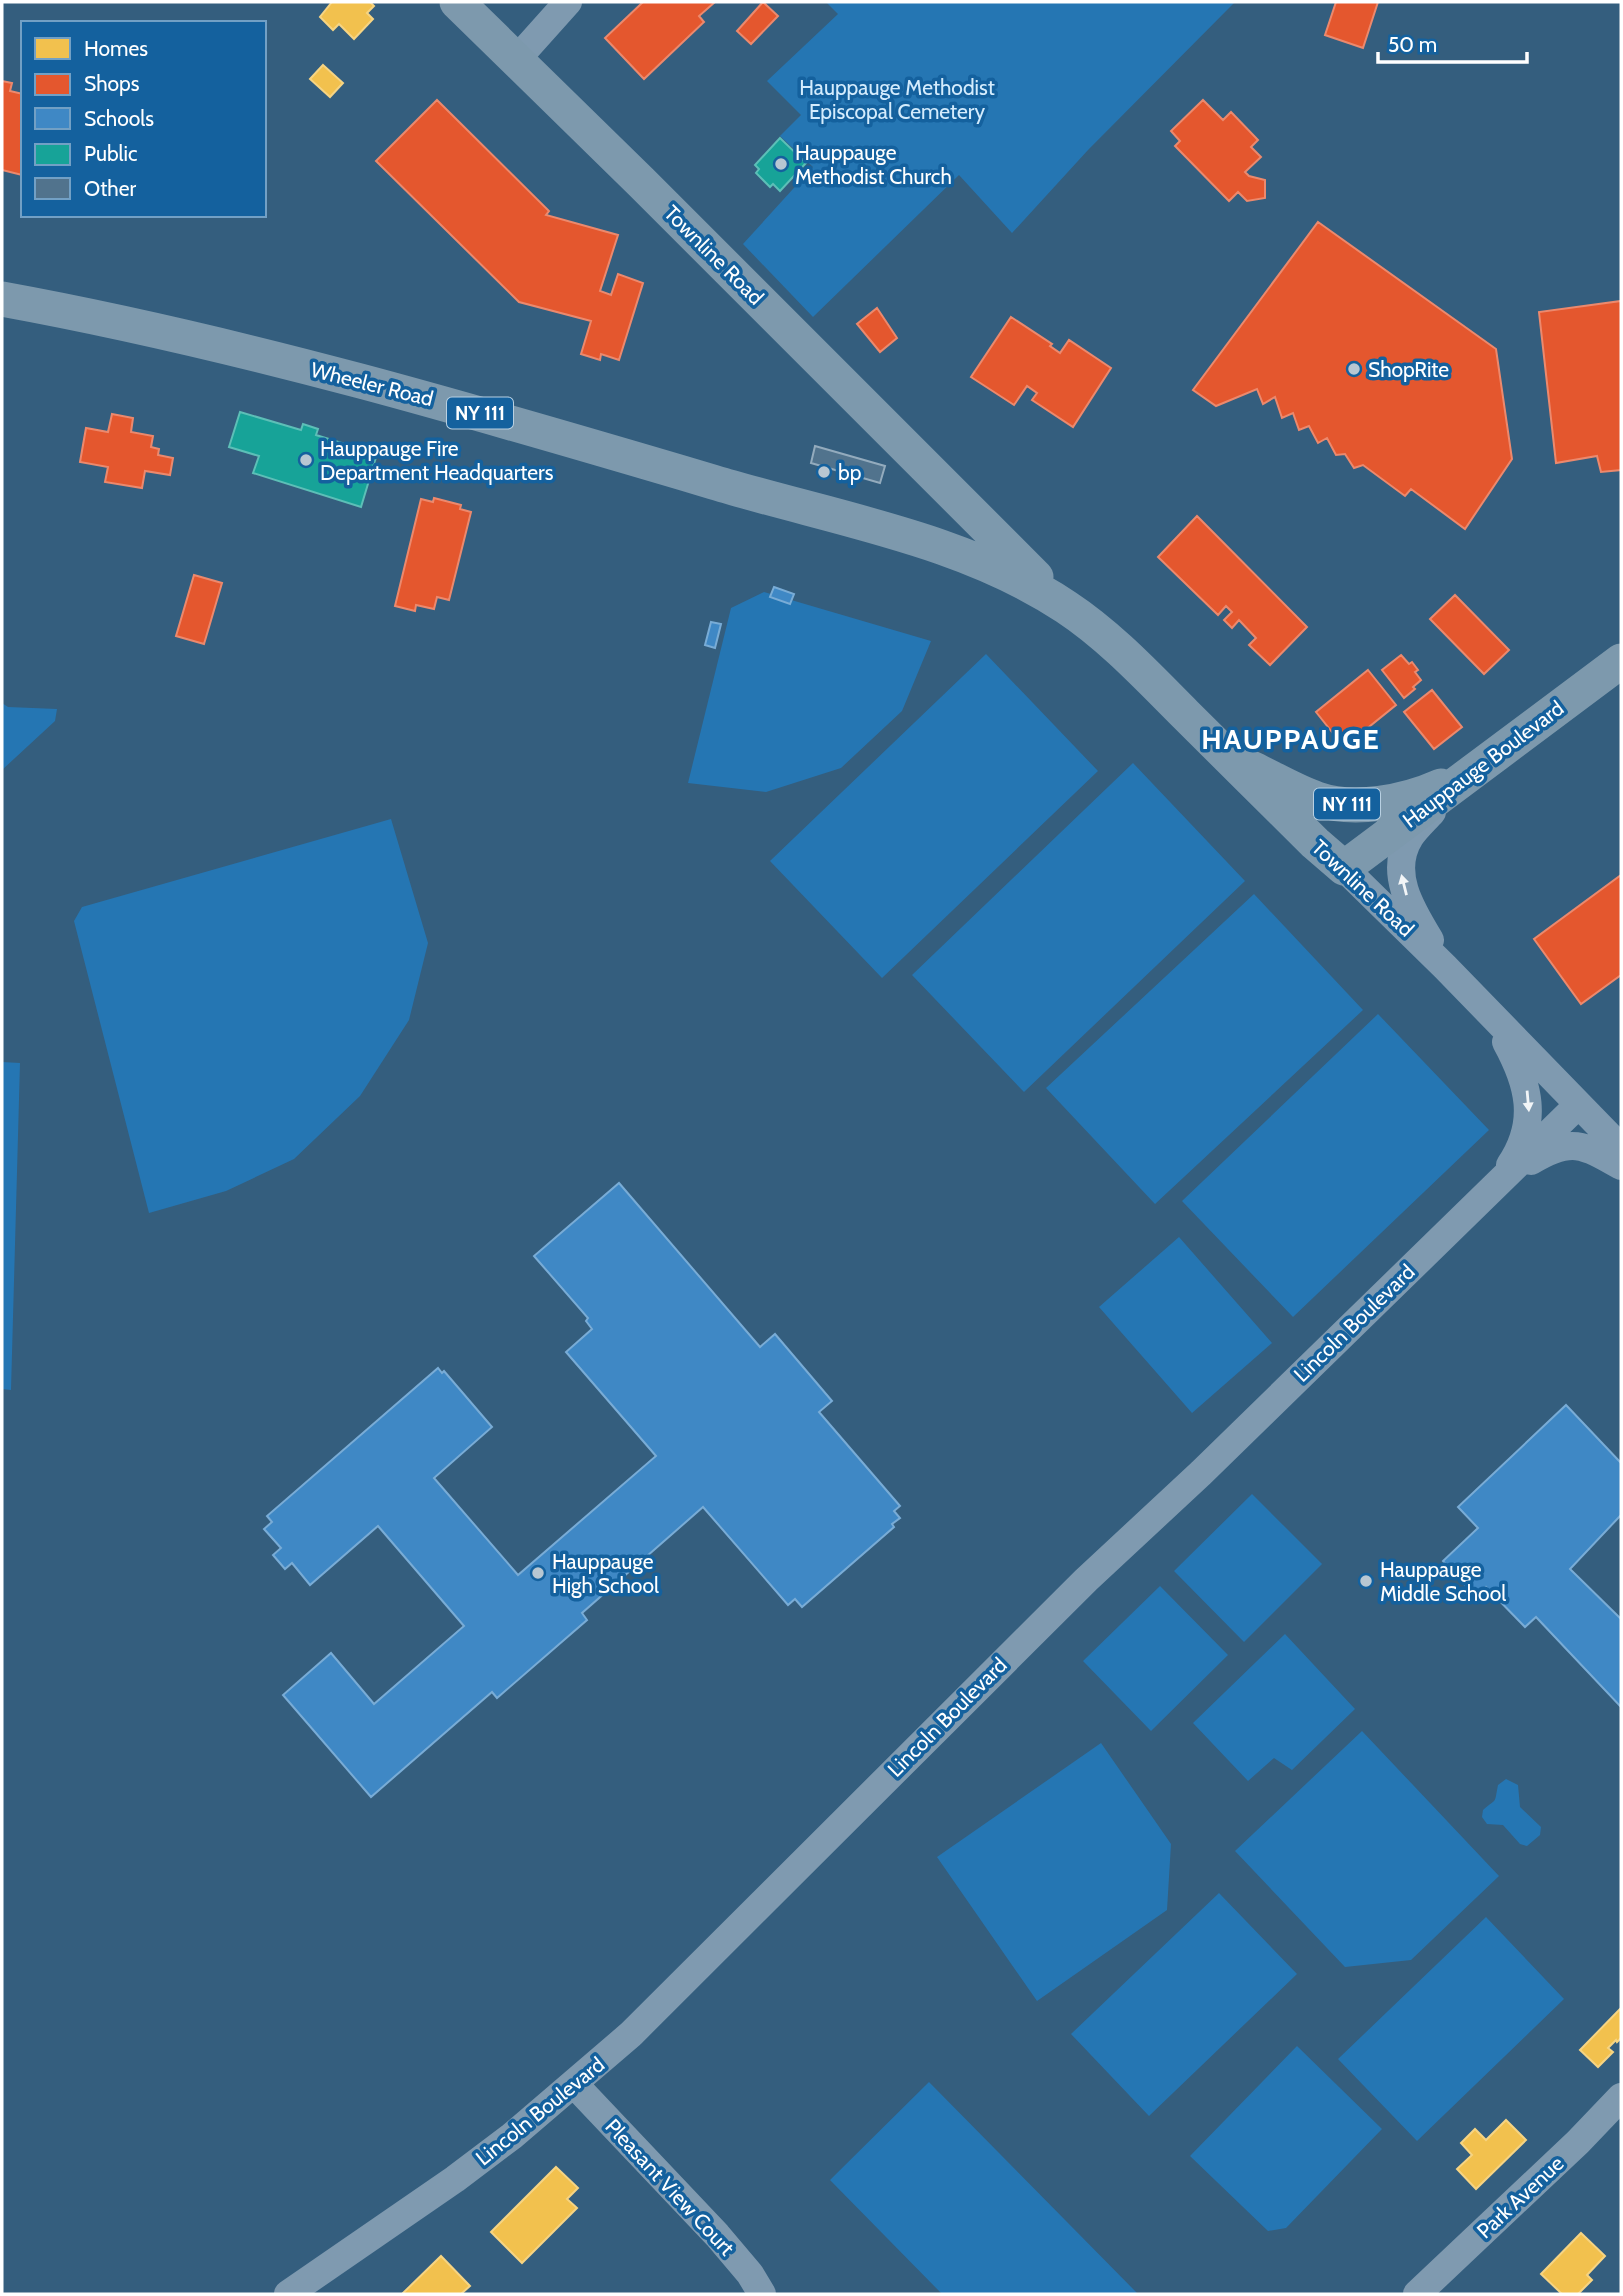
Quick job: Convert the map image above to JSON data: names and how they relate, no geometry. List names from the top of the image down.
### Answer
{
  "streets": {
    "main road": [
      "Townline Road",
      "Wheeler Road",
      "NY 111",
      "Hauppauge Boulevard"
    ],
    "street": ["Lincoln Boulevard", "Pleasant View Court", "Park Avenue"]
  },
  "crossings": [
    ["Townline Road", "Wheeler Road"],
    ["Townline Road", "NY 111"],
    ["Townline Road", "Hauppauge Boulevard"],
    ["Townline Road", "Lincoln Boulevard"],
    ["NY 111", "Hauppauge Boulevard"],
    ["Lincoln Boulevard", "Pleasant View Court"]
  ],
  "districts": ["HAUPPAUGE"],
  "parks": ["Hauppauge Methodist Episcopal Cemetery"],
  "places": [
    "Hauppauge Methodist Church",
    "ShopRite",
    "Hauppauge Fire Department Headquarters",
    "bp",
    "Hauppauge High School",
    "Hauppauge Middle School"
  ],
  "legend": [
    "Homes",
    "Shops",
    "Schools",
    "Public",
    "Other"
  ],
  "scale_bar": "50 m"
}
